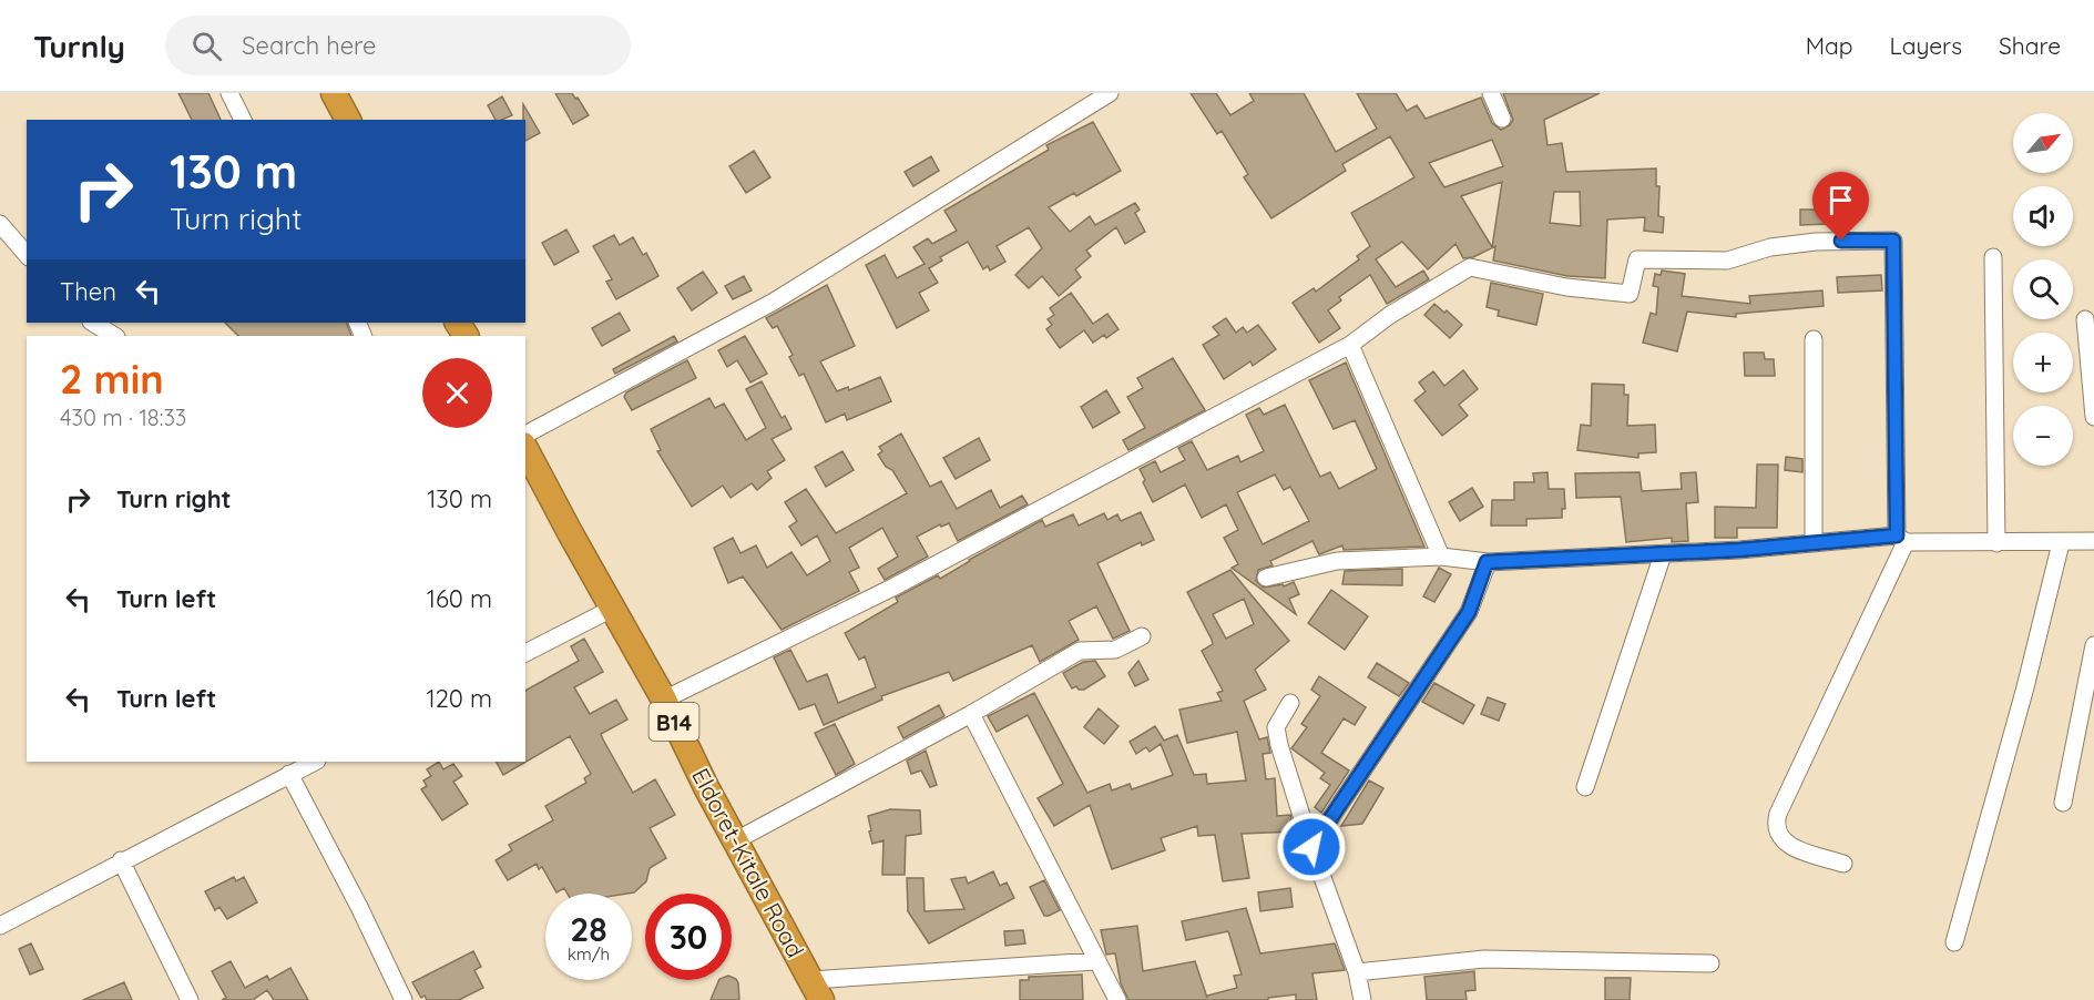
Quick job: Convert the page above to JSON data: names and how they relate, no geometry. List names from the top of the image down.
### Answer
{
  "streets": {
    "highway": ["B14", "Eldoret-Kitale Road"]
  },
  "north": "top right",
  "page": {
    "header": "Turnly",
    "search": "Search here",
    "nav": ["Map", "Layers", "Share"],
    "map_buttons": ["+", "−"],
    "turn": ["130 m", "Turn right"],
    "then": "Then",
    "heading": ["2 min", "430 m · 18:33"],
    "list": [
      {
        "name": "Turn right",
        "value": "130 m"
      },
      {
        "name": "Turn left",
        "value": "160 m"
      },
      {
        "name": "Turn left",
        "value": "120 m"
      }
    ],
    "speed": "28 km/h",
    "limit": "30"
  }
}
